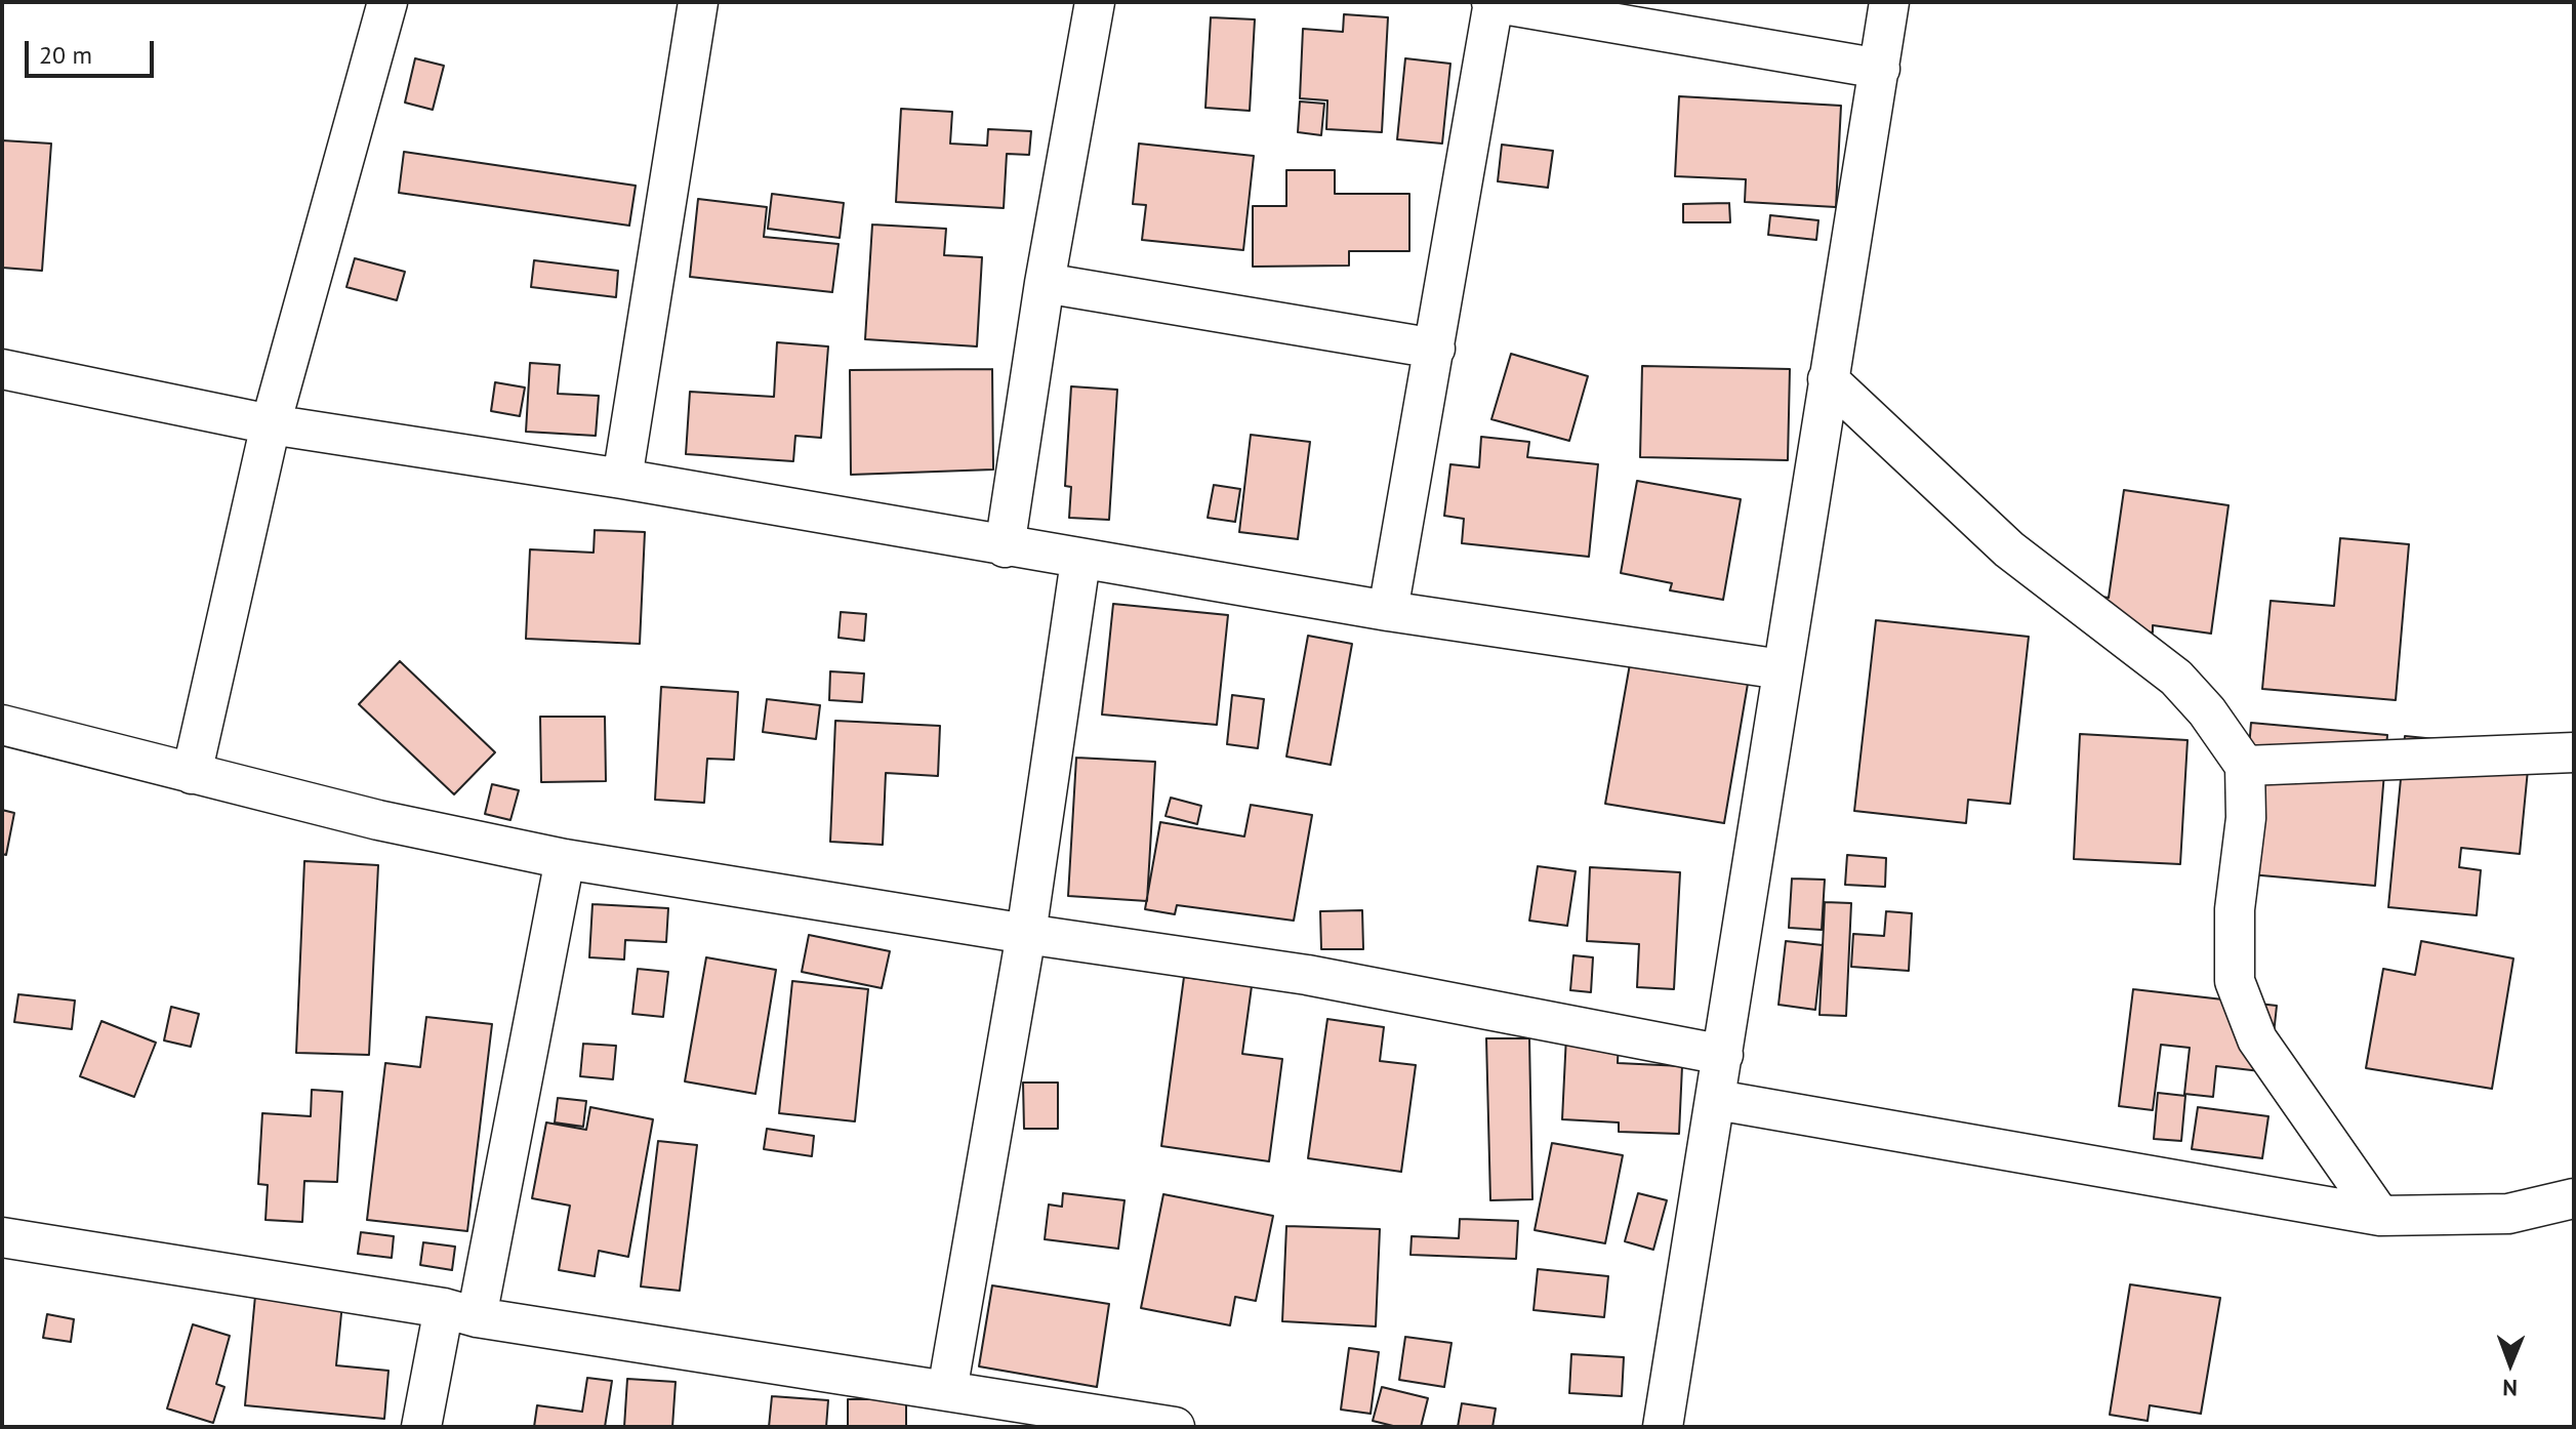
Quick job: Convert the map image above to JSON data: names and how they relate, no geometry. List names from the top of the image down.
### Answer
{
  "scale_bar": "20 m",
  "north": "bottom"
}
